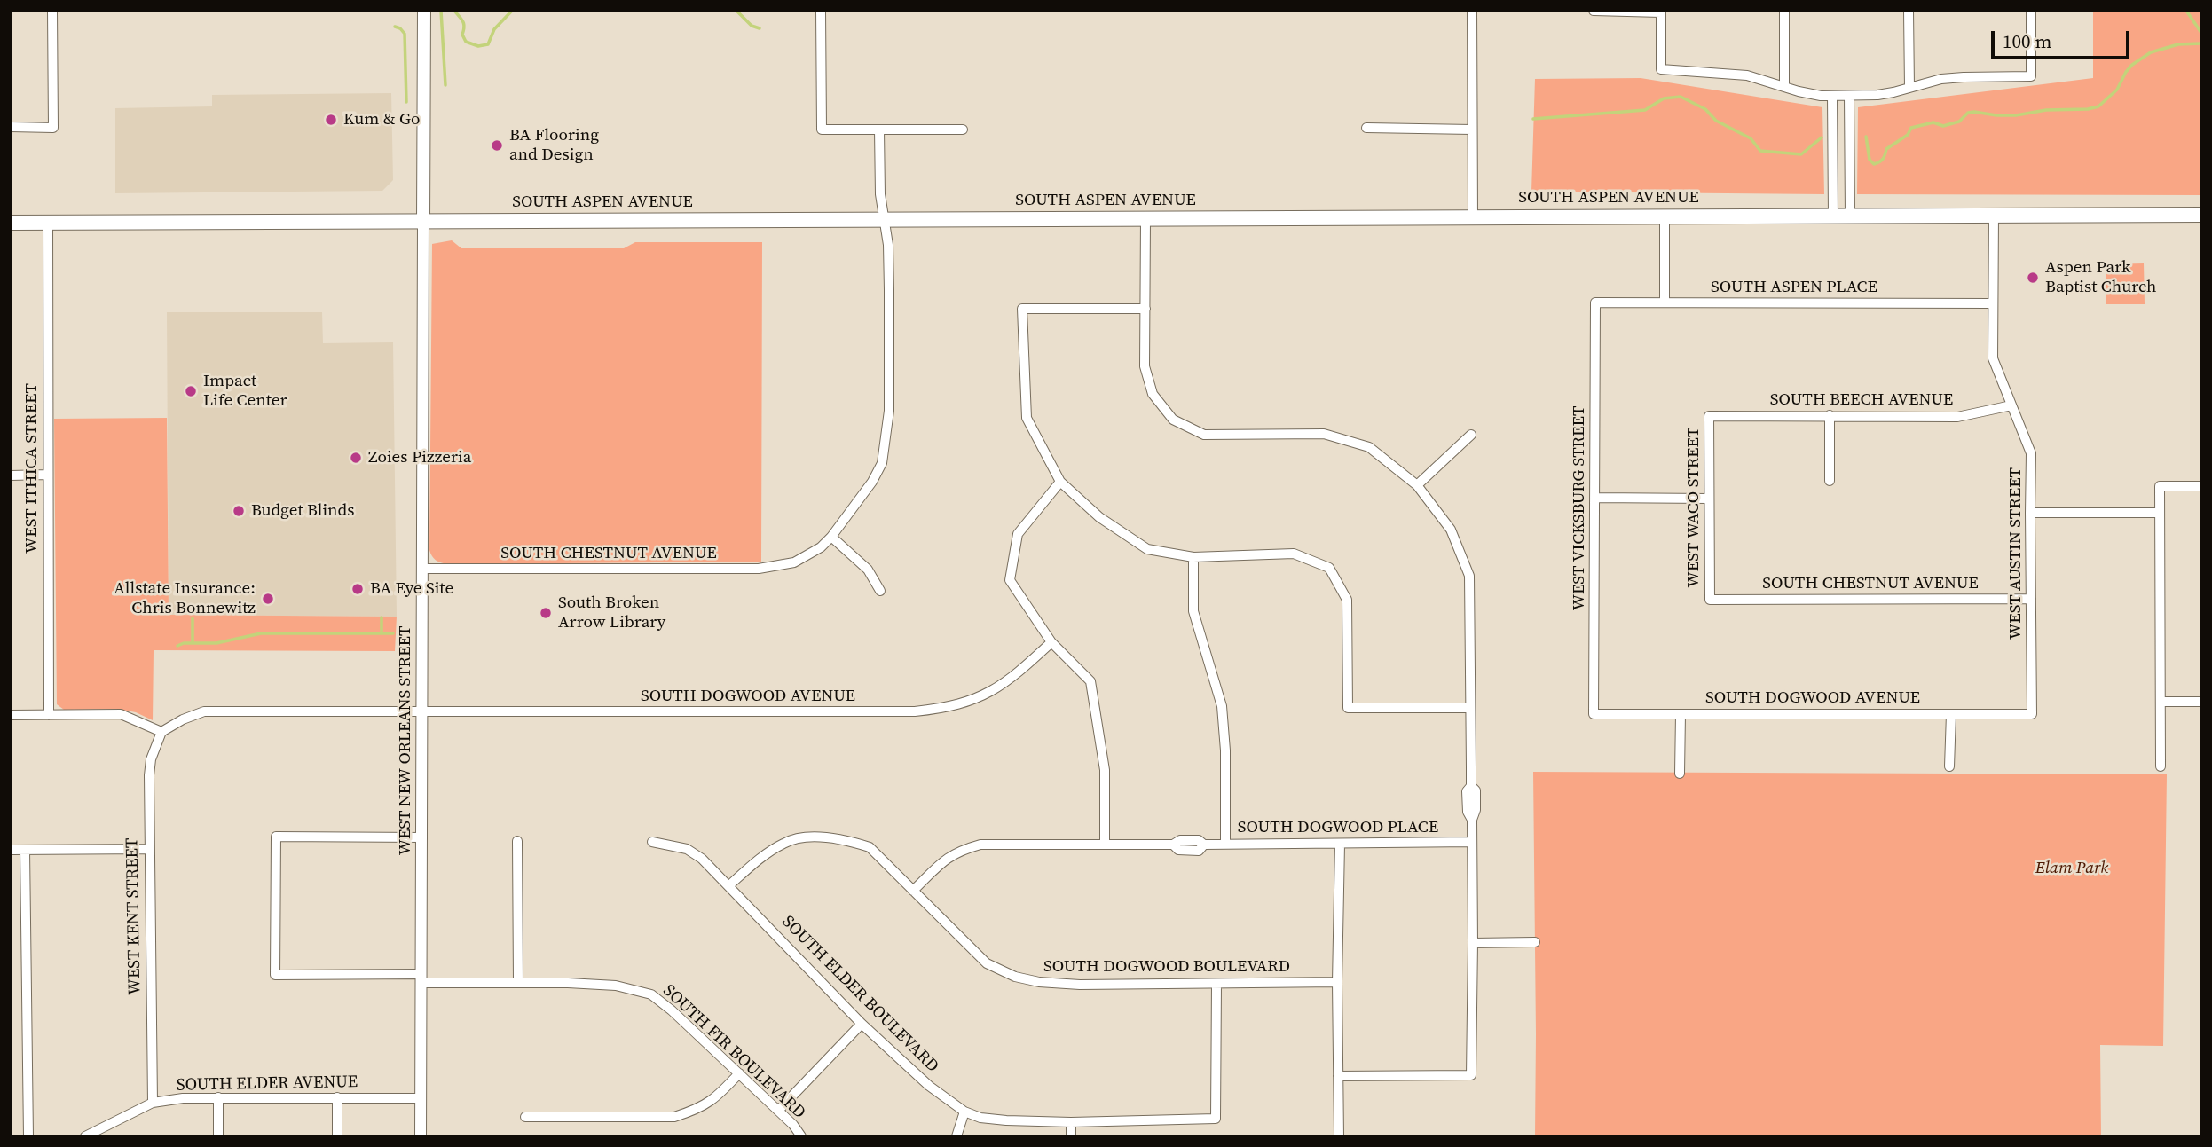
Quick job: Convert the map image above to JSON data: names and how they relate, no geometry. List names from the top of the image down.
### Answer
{
  "streets": {
    "main road": ["SOUTH ASPEN AVENUE", "WEST NEW ORLEANS STREET"],
    "street": [
      "SOUTH ASPEN PLACE",
      "SOUTH BEECH AVENUE",
      "WEST ITHICA STREET",
      "WEST WACO STREET",
      "WEST VICKSBURG STREET",
      "SOUTH CHESTNUT AVENUE",
      "WEST AUSTIN STREET",
      "SOUTH DOGWOOD AVENUE",
      "SOUTH DOGWOOD PLACE",
      "WEST KENT STREET",
      "SOUTH DOGWOOD BOULEVARD",
      "SOUTH ELDER BOULEVARD",
      "SOUTH FIR BOULEVARD",
      "SOUTH ELDER AVENUE"
    ]
  },
  "crossings": [
    ["SOUTH ASPEN AVENUE", "WEST ITHICA STREET"],
    ["SOUTH ASPEN AVENUE", "WEST AUSTIN STREET"],
    ["SOUTH ASPEN AVENUE", "WEST NEW ORLEANS STREET"],
    ["SOUTH ASPEN PLACE", "WEST VICKSBURG STREET"],
    ["SOUTH ASPEN PLACE", "WEST AUSTIN STREET"],
    ["SOUTH BEECH AVENUE", "WEST WACO STREET"],
    ["SOUTH BEECH AVENUE", "WEST AUSTIN STREET"],
    ["WEST WACO STREET", "SOUTH CHESTNUT AVENUE"],
    ["WEST VICKSBURG STREET", "SOUTH DOGWOOD AVENUE"],
    ["SOUTH CHESTNUT AVENUE", "WEST AUSTIN STREET"],
    ["SOUTH CHESTNUT AVENUE", "WEST NEW ORLEANS STREET"],
    ["WEST AUSTIN STREET", "SOUTH DOGWOOD AVENUE"],
    ["SOUTH DOGWOOD AVENUE", "WEST NEW ORLEANS STREET"],
    ["WEST NEW ORLEANS STREET", "SOUTH FIR BOULEVARD"],
    ["WEST NEW ORLEANS STREET", "SOUTH ELDER AVENUE"],
    ["SOUTH DOGWOOD PLACE", "SOUTH DOGWOOD BOULEVARD"],
    ["WEST KENT STREET", "SOUTH ELDER AVENUE"],
    ["SOUTH DOGWOOD BOULEVARD", "SOUTH ELDER BOULEVARD"]
  ],
  "parks": ["Elam Park"],
  "places": [
    "Kum & Go",
    "BA Flooring and Design",
    "Aspen Park Baptist Church",
    "Impact Life Center",
    "Zoies Pizzeria",
    "Budget Blinds",
    "BA Eye Site",
    "Allstate Insurance: Chris Bonnewitz",
    "South Broken Arrow Library"
  ],
  "scale_bar": "100 m"
}
